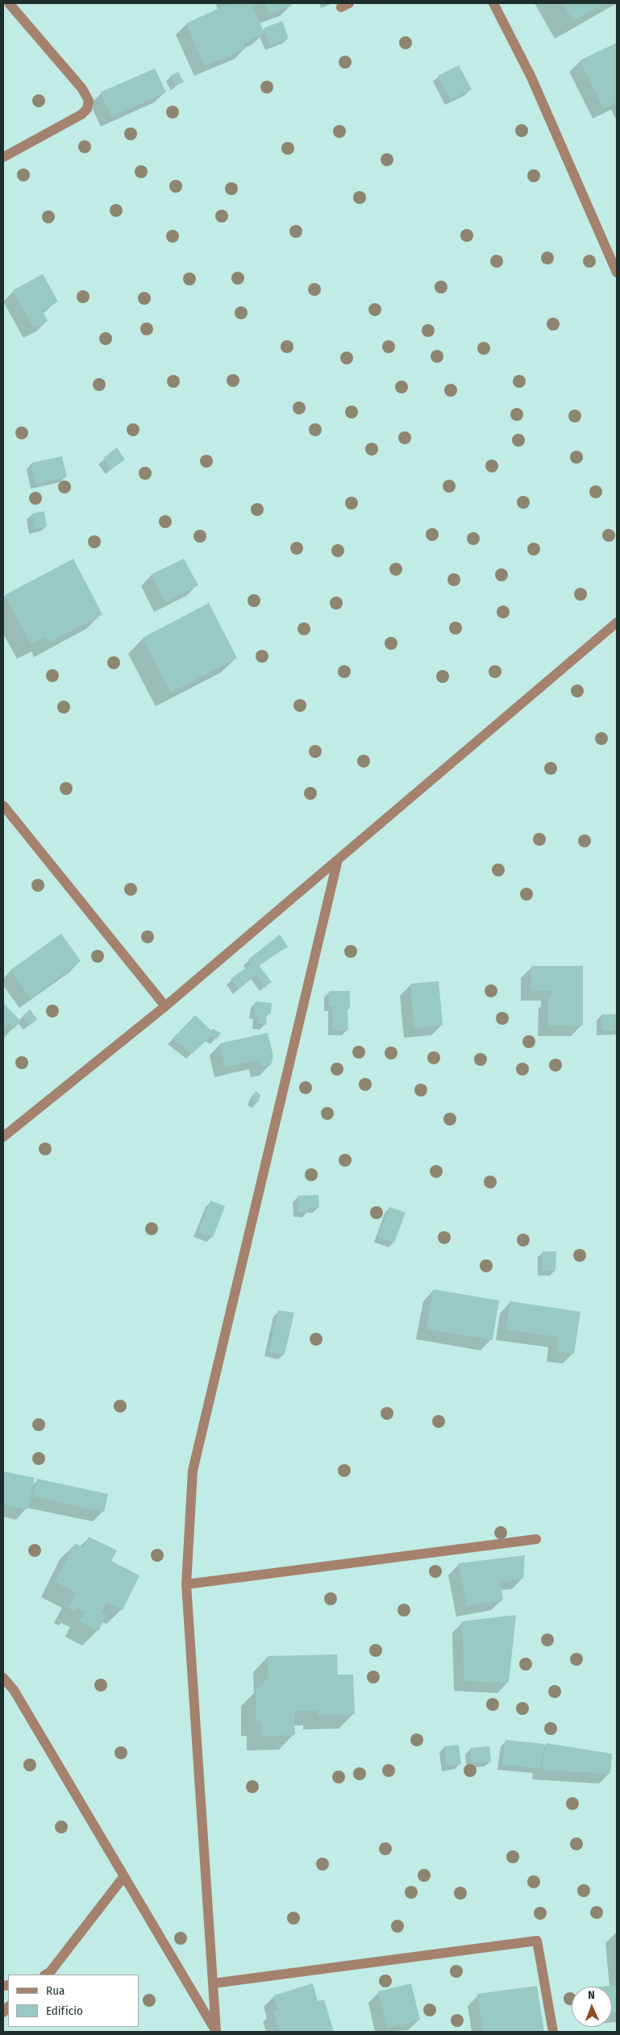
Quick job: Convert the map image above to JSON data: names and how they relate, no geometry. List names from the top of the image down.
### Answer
{
  "legend": ["Rua", "Edifício"],
  "north": "top"
}
